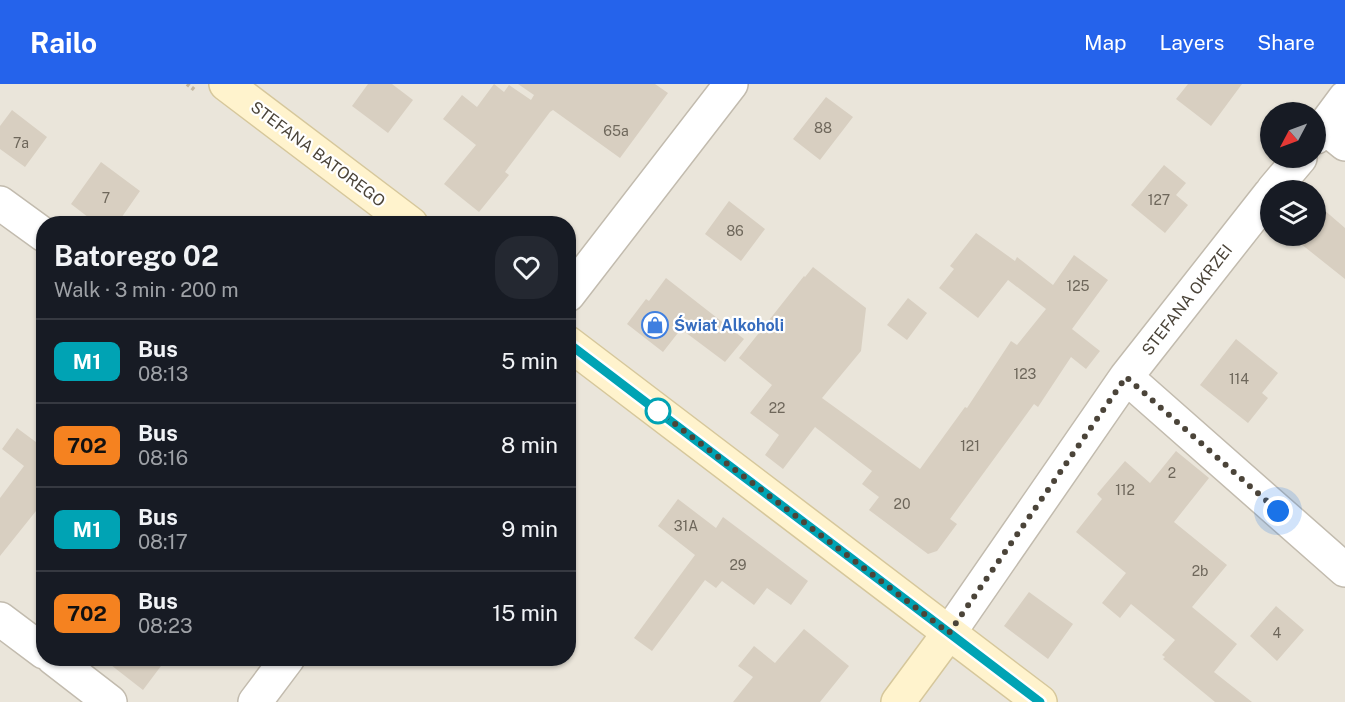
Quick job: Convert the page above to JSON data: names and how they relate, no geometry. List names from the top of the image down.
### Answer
{
  "streets": {
    "street": ["STEFANA BATOREGO", "STEFANA OKRZEI"]
  },
  "places": {
    "shop": ["Świat Alkoholi"]
  },
  "lines": ["bus line M1"],
  "house_numbers": [
    "88",
    "65a",
    "7a",
    "7",
    "127",
    "86",
    "125",
    "123",
    "114",
    "22",
    "121",
    "2",
    "112",
    "20",
    "31A",
    "29",
    "2b",
    "4"
  ],
  "north": "bottom left",
  "page": {
    "header": "Railo",
    "nav": ["Map", "Layers", "Share"],
    "heading": ["Batorego 02", "Walk · 3 min · 200 m"],
    "list": [
      {
        "mark": "M1",
        "name": "Bus",
        "note": "08:13",
        "value": "5 min"
      },
      {
        "mark": "702",
        "name": "Bus",
        "note": "08:16",
        "value": "8 min"
      },
      {
        "mark": "M1",
        "name": "Bus",
        "note": "08:17",
        "value": "9 min"
      },
      {
        "mark": "702",
        "name": "Bus",
        "note": "08:23",
        "value": "15 min"
      }
    ]
  }
}
